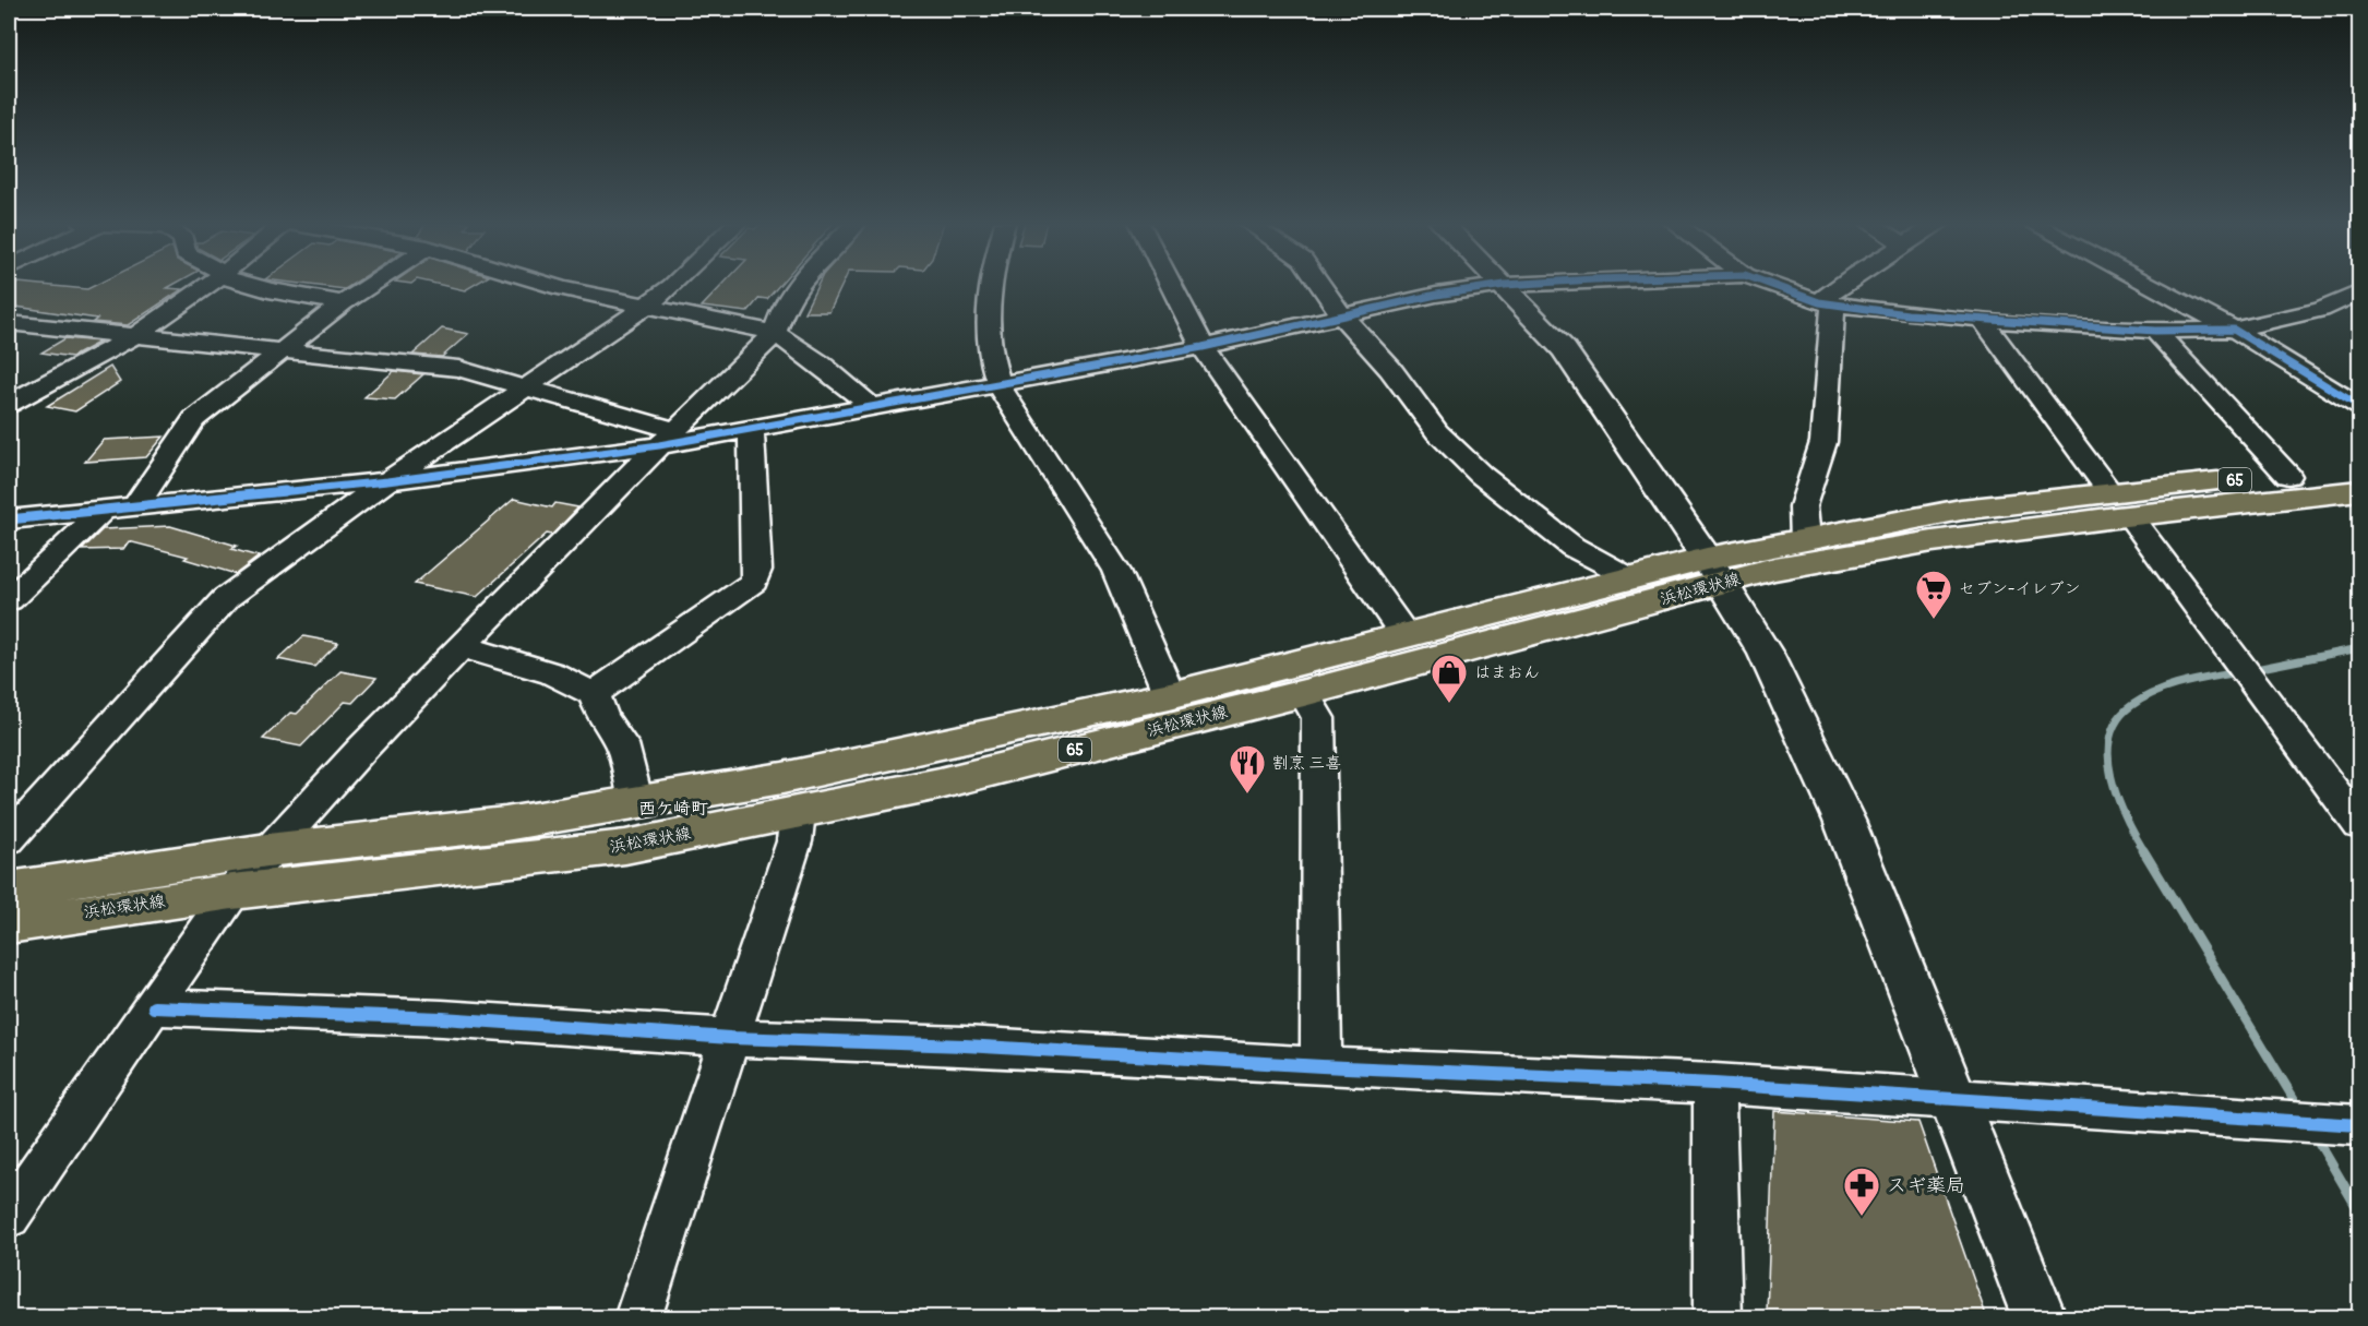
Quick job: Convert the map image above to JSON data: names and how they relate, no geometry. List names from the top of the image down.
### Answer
{
  "streets": {
    "main road": ["65", "浜松環状線"]
  },
  "districts": ["西ケ崎町"],
  "places": {
    "supermarket": ["セブン-イレブン"],
    "shop": ["はまおん"],
    "restaurant": ["割烹 三喜"],
    "pharmacy": ["スギ薬局"]
  }
}
